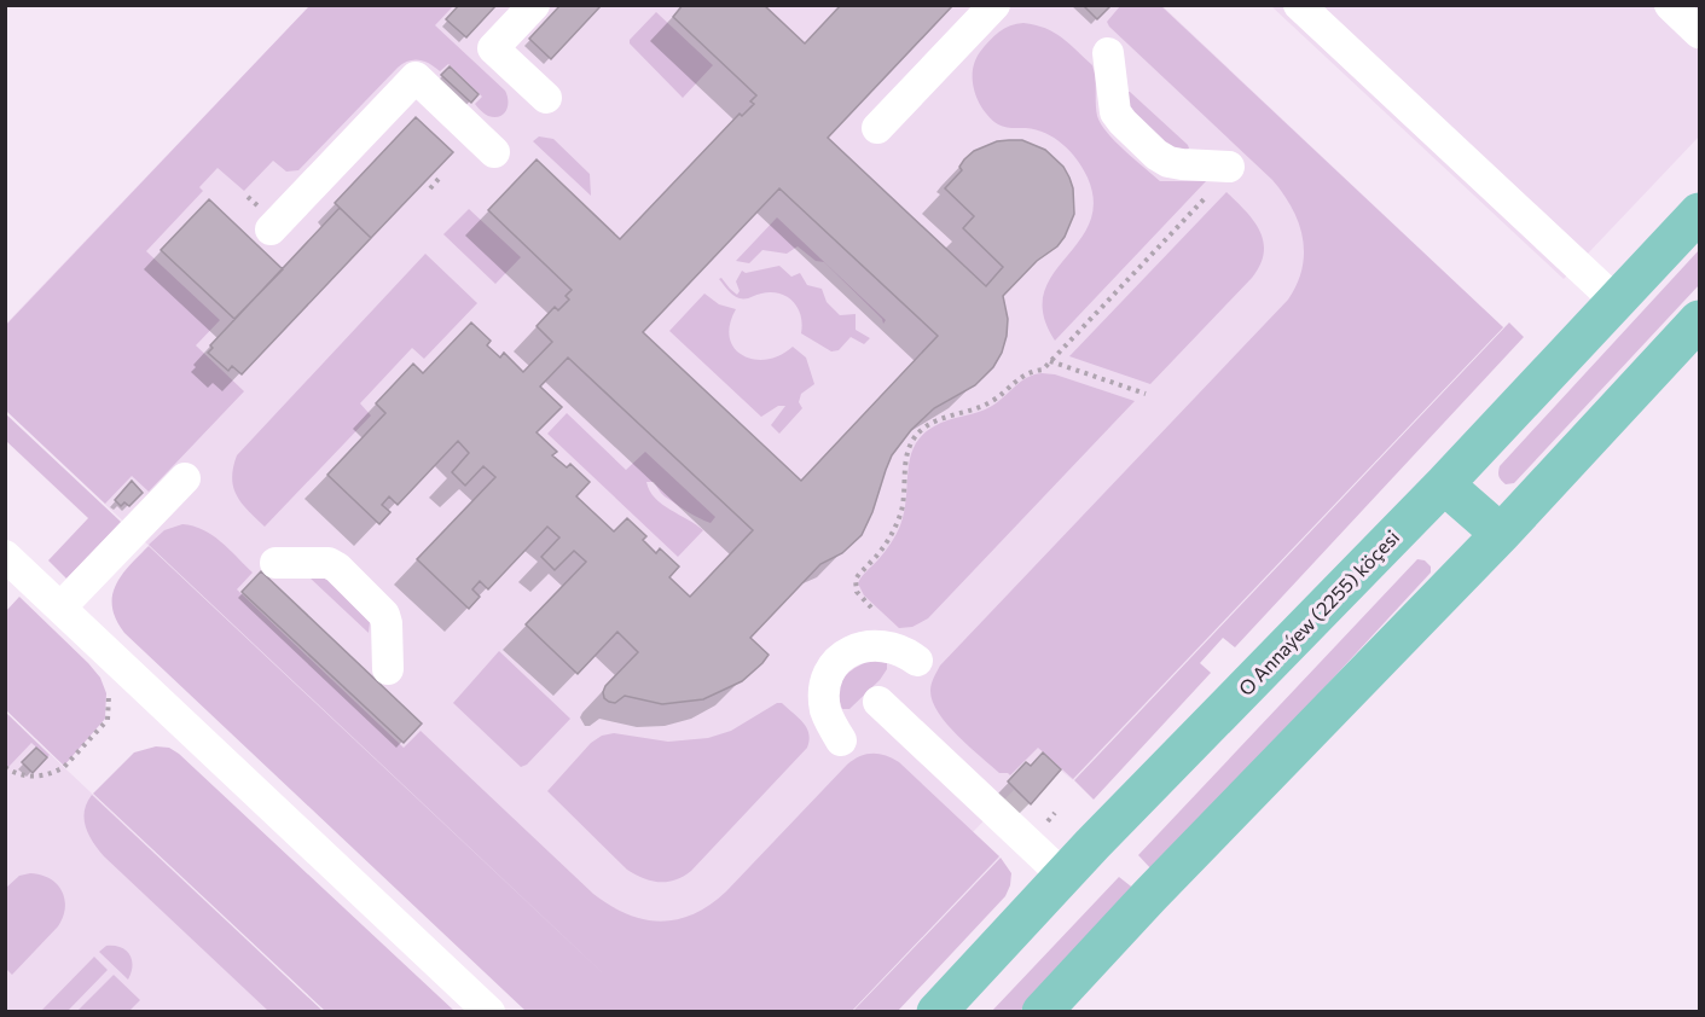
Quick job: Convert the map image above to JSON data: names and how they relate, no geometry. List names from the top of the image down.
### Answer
{
  "streets": {
    "main road": ["O Annaýew (2255) köçesi"]
  }
}
